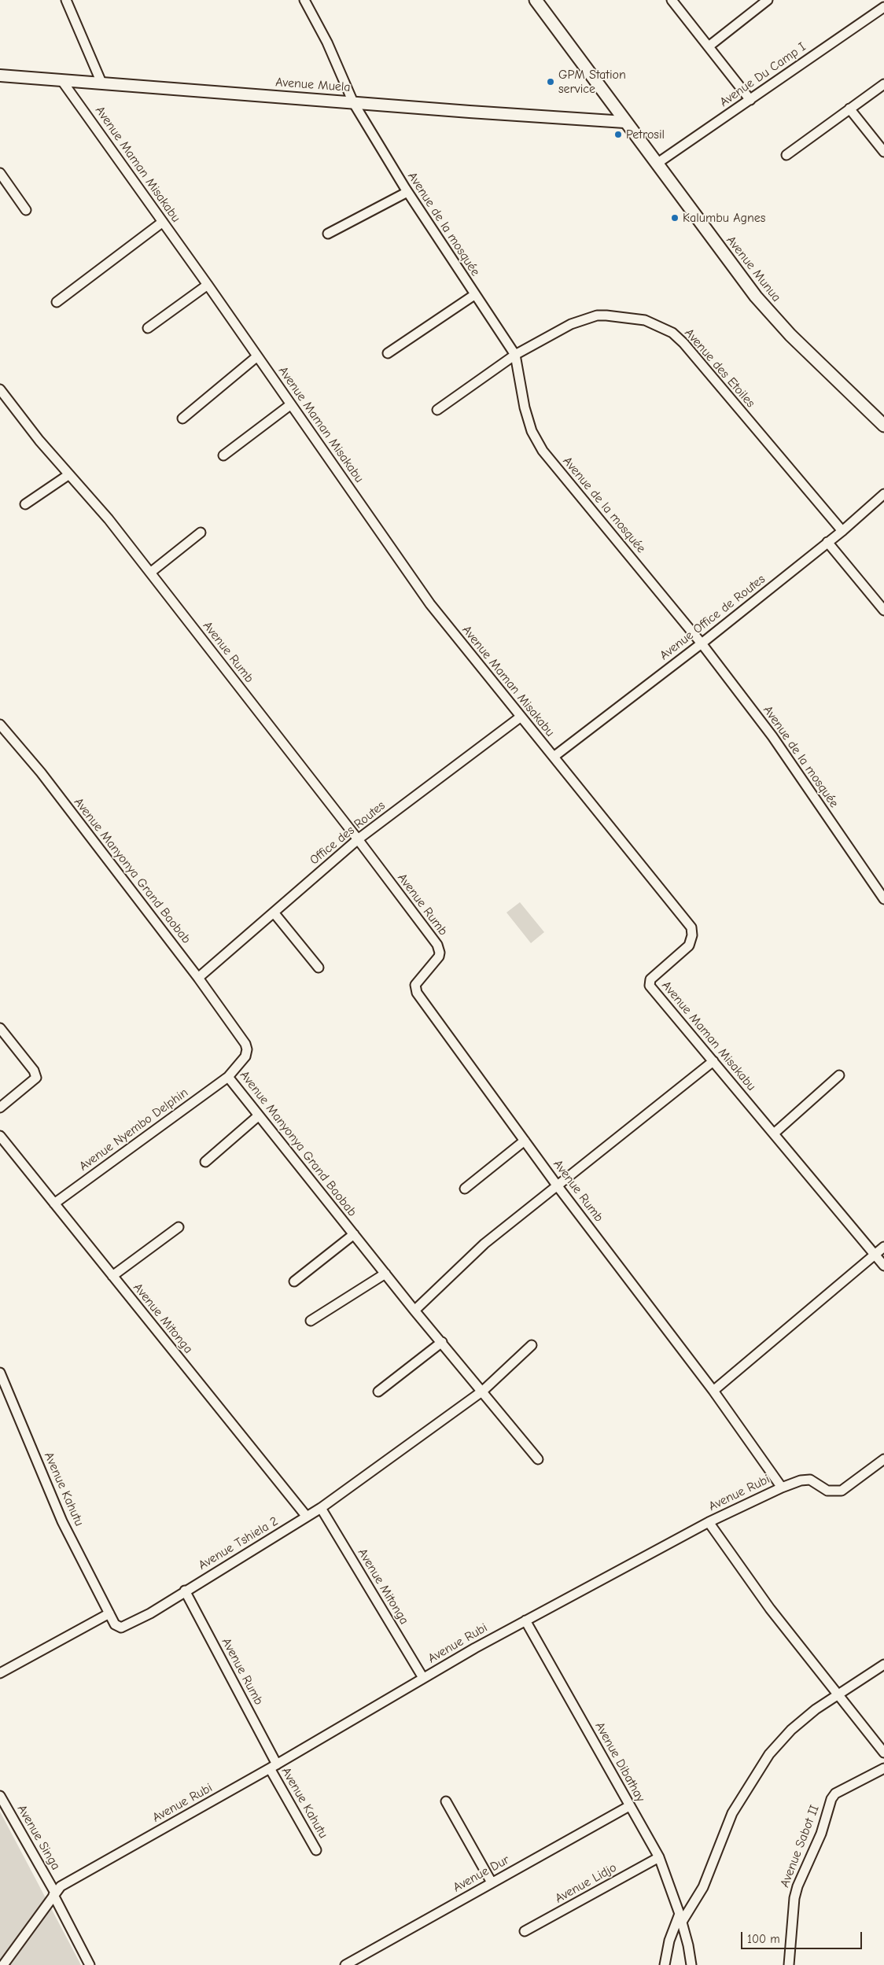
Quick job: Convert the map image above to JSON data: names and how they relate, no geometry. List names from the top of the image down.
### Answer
{
  "streets": {
    "main road": ["Avenue Munua"],
    "street": [
      "Avenue Du Camp I",
      "Avenue Muela",
      "Avenue Maman Misakabu",
      "Avenue de la mosquée",
      "Avenue des Etoiles",
      "Avenue Office de Routes",
      "Avenue Rumb",
      "Office des Routes",
      "Avenue Manyonya Grand Baobab",
      "Avenue Nyembo Delphin",
      "Avenue Mitonga",
      "Avenue Kahutu",
      "Avenue Rubi",
      "Avenue Tshiela 2",
      "Avenue Dibathay",
      "Avenue Singa",
      "Avenue Sabot II",
      "Avenue Dur",
      "Avenue Lidjo"
    ]
  },
  "crossings": [
    ["Avenue Du Camp I", "Avenue Munua"],
    ["Avenue Muela", "Avenue Maman Misakabu"],
    ["Avenue Muela", "Avenue de la mosquée"],
    ["Avenue Muela", "Avenue Munua"],
    ["Avenue Maman Misakabu", "Avenue Office de Routes"],
    ["Avenue Maman Misakabu", "Office des Routes"],
    ["Avenue de la mosquée", "Avenue des Etoiles"],
    ["Avenue de la mosquée", "Avenue Office de Routes"],
    ["Avenue des Etoiles", "Avenue Office de Routes"],
    ["Avenue Rumb", "Office des Routes"],
    ["Avenue Rumb", "Avenue Kahutu"],
    ["Avenue Rumb", "Avenue Rubi"],
    ["Avenue Rumb", "Avenue Tshiela 2"],
    ["Office des Routes", "Avenue Manyonya Grand Baobab"],
    ["Avenue Manyonya Grand Baobab", "Avenue Nyembo Delphin"],
    ["Avenue Manyonya Grand Baobab", "Avenue Tshiela 2"],
    ["Avenue Nyembo Delphin", "Avenue Mitonga"],
    ["Avenue Mitonga", "Avenue Rubi"],
    ["Avenue Mitonga", "Avenue Tshiela 2"],
    ["Avenue Kahutu", "Avenue Rubi"],
    ["Avenue Kahutu", "Avenue Tshiela 2"],
    ["Avenue Rubi", "Avenue Dibathay"],
    ["Avenue Rubi", "Avenue Singa"],
    ["Avenue Dibathay", "Avenue Dur"],
    ["Avenue Dibathay", "Avenue Lidjo"]
  ],
  "places": ["GPM Station service", "Petrosil", "Kalumbu Agnes"],
  "scale_bar": "100 m"
}
